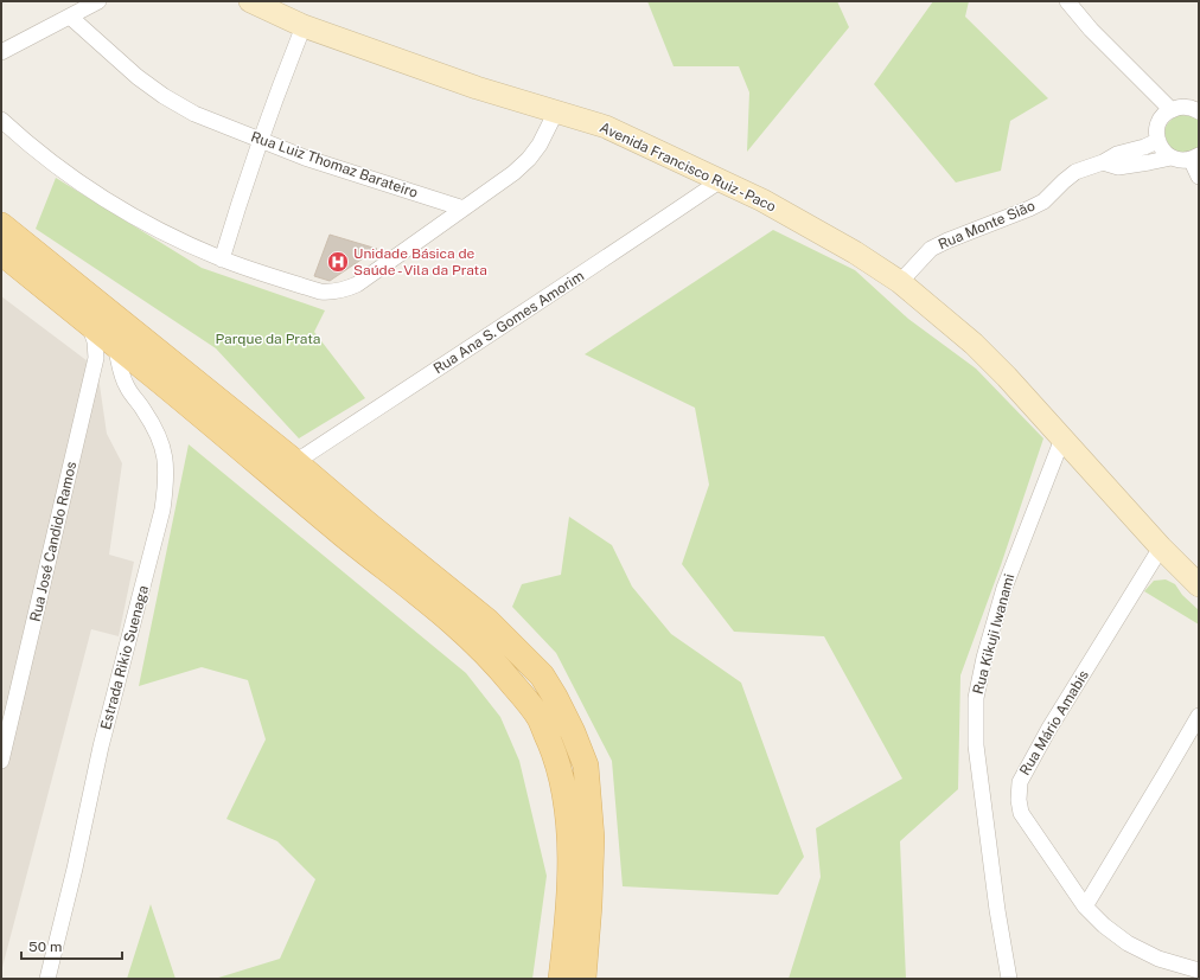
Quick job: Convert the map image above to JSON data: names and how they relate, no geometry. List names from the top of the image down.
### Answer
{
  "streets": {
    "street": [
      "Rua Luiz Thomaz Barateiro",
      "Avenida Francisco Ruiz - Paco",
      "Rua Monte Sião",
      "Rua Ana S. Gomes Amorim",
      "Rua José Candido Ramos",
      "Rua Kikuji Iwanami",
      "Estrada Rikio Suenaga",
      "Rua Mário Amabis"
    ]
  },
  "crossings": [
    ["Avenida Francisco Ruiz - Paco", "Rua Monte Sião"],
    ["Avenida Francisco Ruiz - Paco", "Rua Ana S. Gomes Amorim"],
    ["Avenida Francisco Ruiz - Paco", "Rua Kikuji Iwanami"],
    ["Avenida Francisco Ruiz - Paco", "Rua Mário Amabis"]
  ],
  "parks": ["Parque da Prata"],
  "places": {
    "hospital": ["Unidade Básica de Saúde - Vila da Prata"]
  },
  "scale_bar": "50 m"
}
